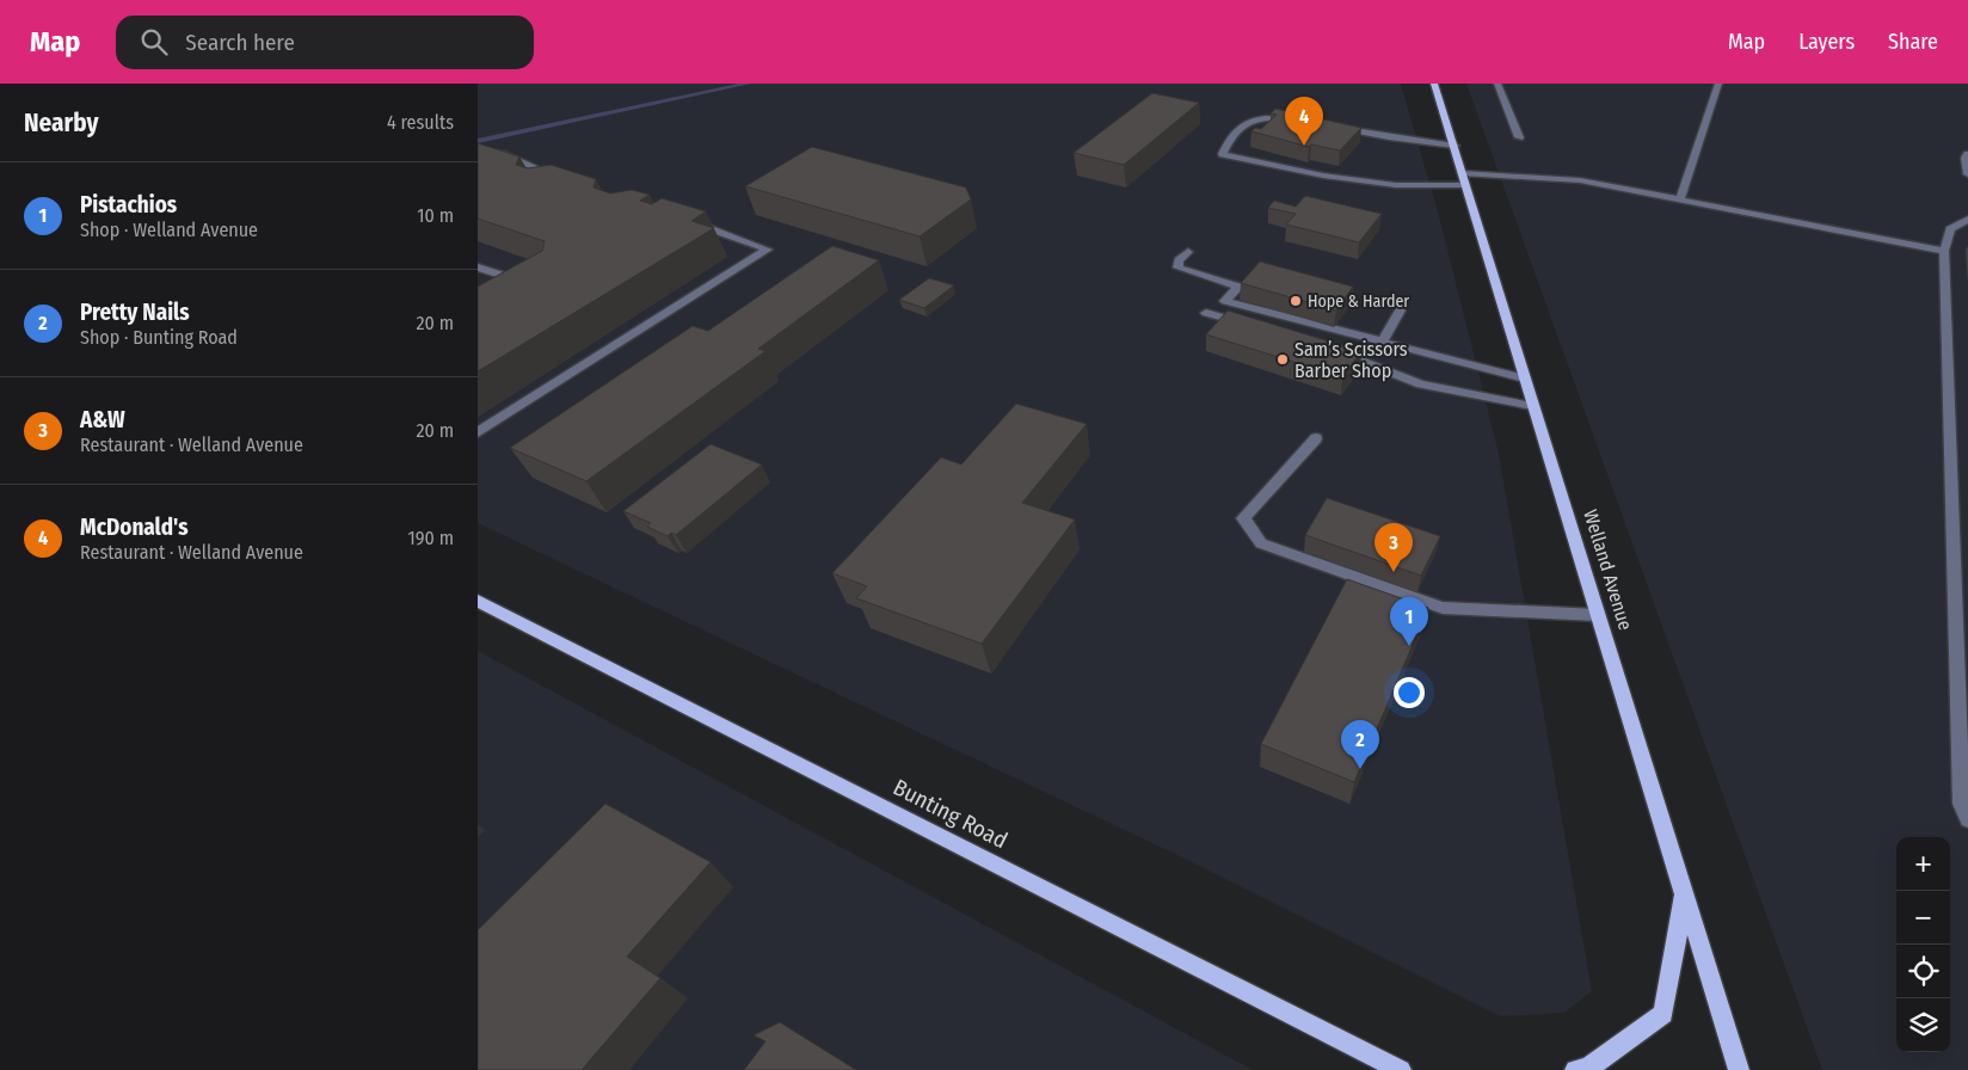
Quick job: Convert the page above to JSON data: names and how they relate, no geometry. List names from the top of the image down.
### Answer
{
  "streets": {
    "main road": ["Welland Avenue", "Bunting Road"]
  },
  "places": ["Hope & Harder", "Sam’s Scissors Barber Shop"],
  "page": {
    "header": "Map",
    "search": "Search here",
    "nav": ["Map", "Layers", "Share"],
    "heading": ["Nearby", "4 results"],
    "pins": [
      "4",
      "3",
      "1",
      "2"
    ],
    "list": [
      {
        "mark": "1",
        "name": "Pistachios",
        "note": "Shop · Welland Avenue",
        "value": "10 m"
      },
      {
        "mark": "2",
        "name": "Pretty Nails",
        "note": "Shop · Bunting Road",
        "value": "20 m"
      },
      {
        "mark": "3",
        "name": "A&W",
        "note": "Restaurant · Welland Avenue",
        "value": "20 m"
      },
      {
        "mark": "4",
        "name": "McDonald's",
        "note": "Restaurant · Welland Avenue",
        "value": "190 m"
      }
    ],
    "map_buttons": ["+", "−"]
  }
}
